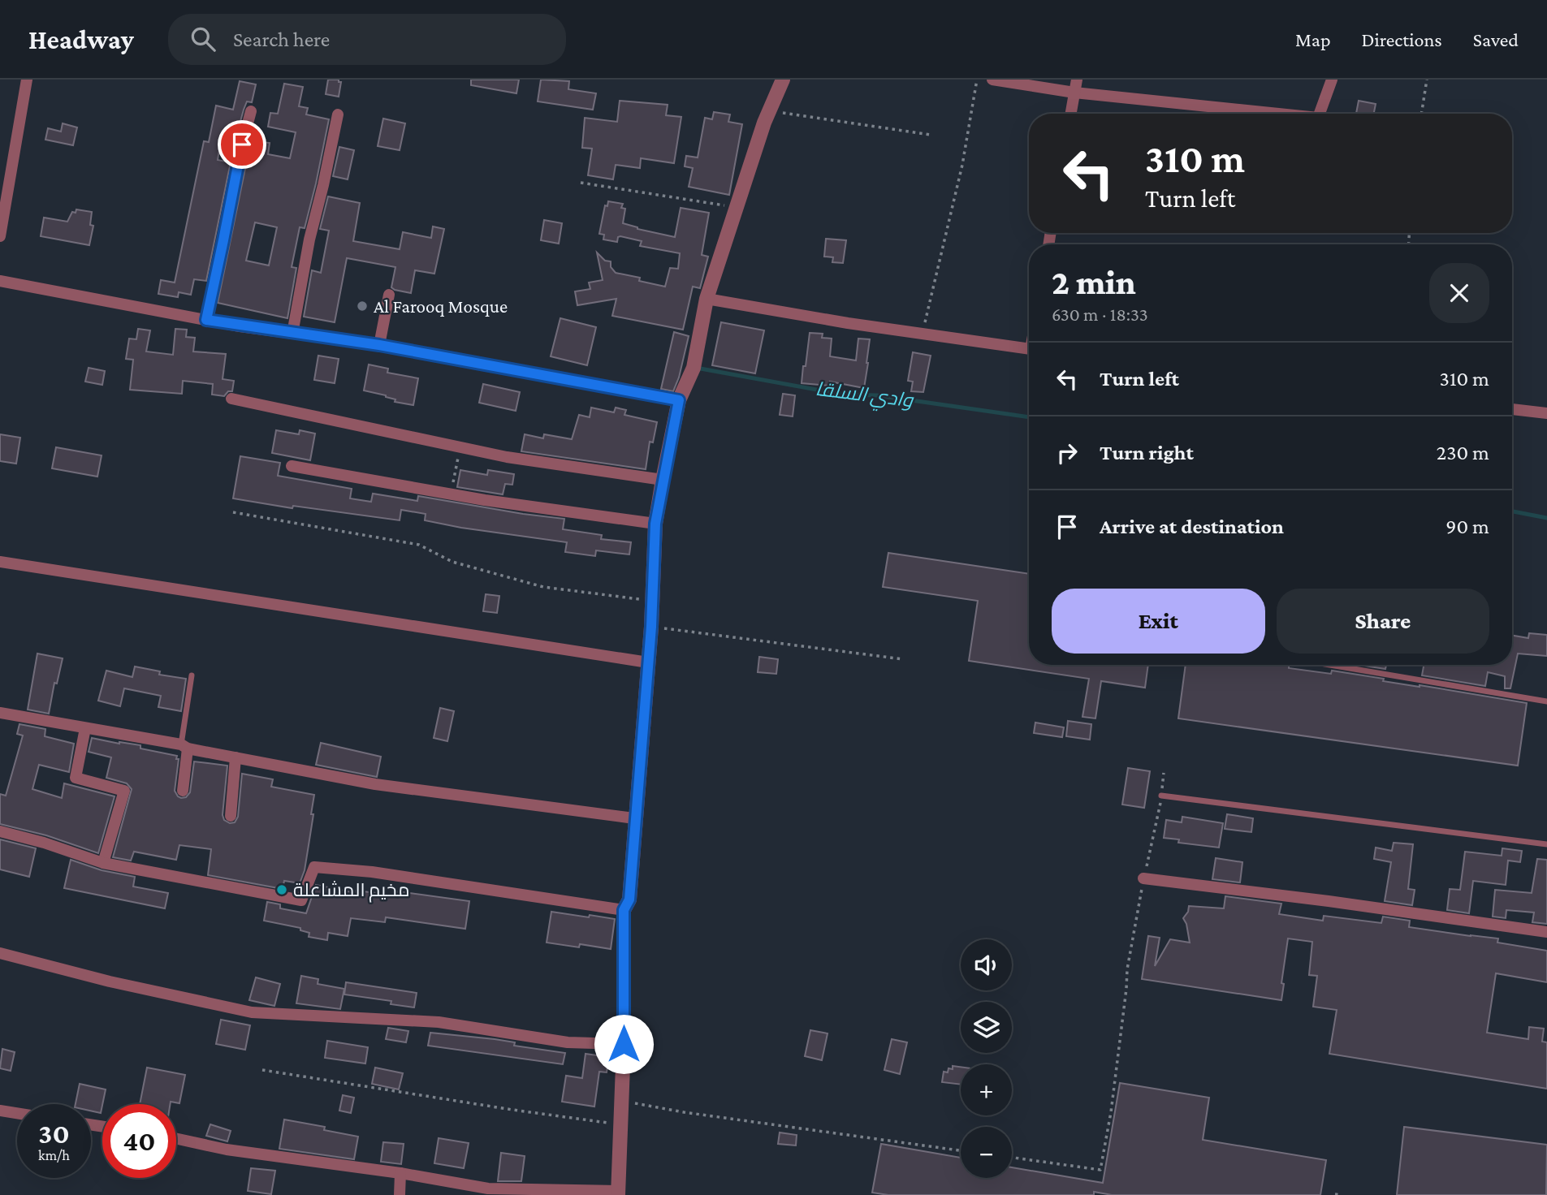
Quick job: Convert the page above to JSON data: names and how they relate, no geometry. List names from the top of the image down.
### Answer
{
  "water": ["وادي السلقا"],
  "places": ["Al Farooq Mosque", "مخيم المشاعلة"],
  "page": {
    "header": "Headway",
    "search": "Search here",
    "nav": ["Map", "Directions", "Saved"],
    "turn": ["310 m", "Turn left"],
    "heading": ["2 min", "630 m · 18:33"],
    "list": [
      {
        "name": "Turn left",
        "value": "310 m"
      },
      {
        "name": "Turn right",
        "value": "230 m"
      },
      {
        "name": "Arrive at destination",
        "value": "90 m"
      }
    ],
    "buttons": ["Exit", "Share"],
    "map_buttons": ["+", "−"],
    "speed": "30 km/h",
    "limit": "40"
  }
}
